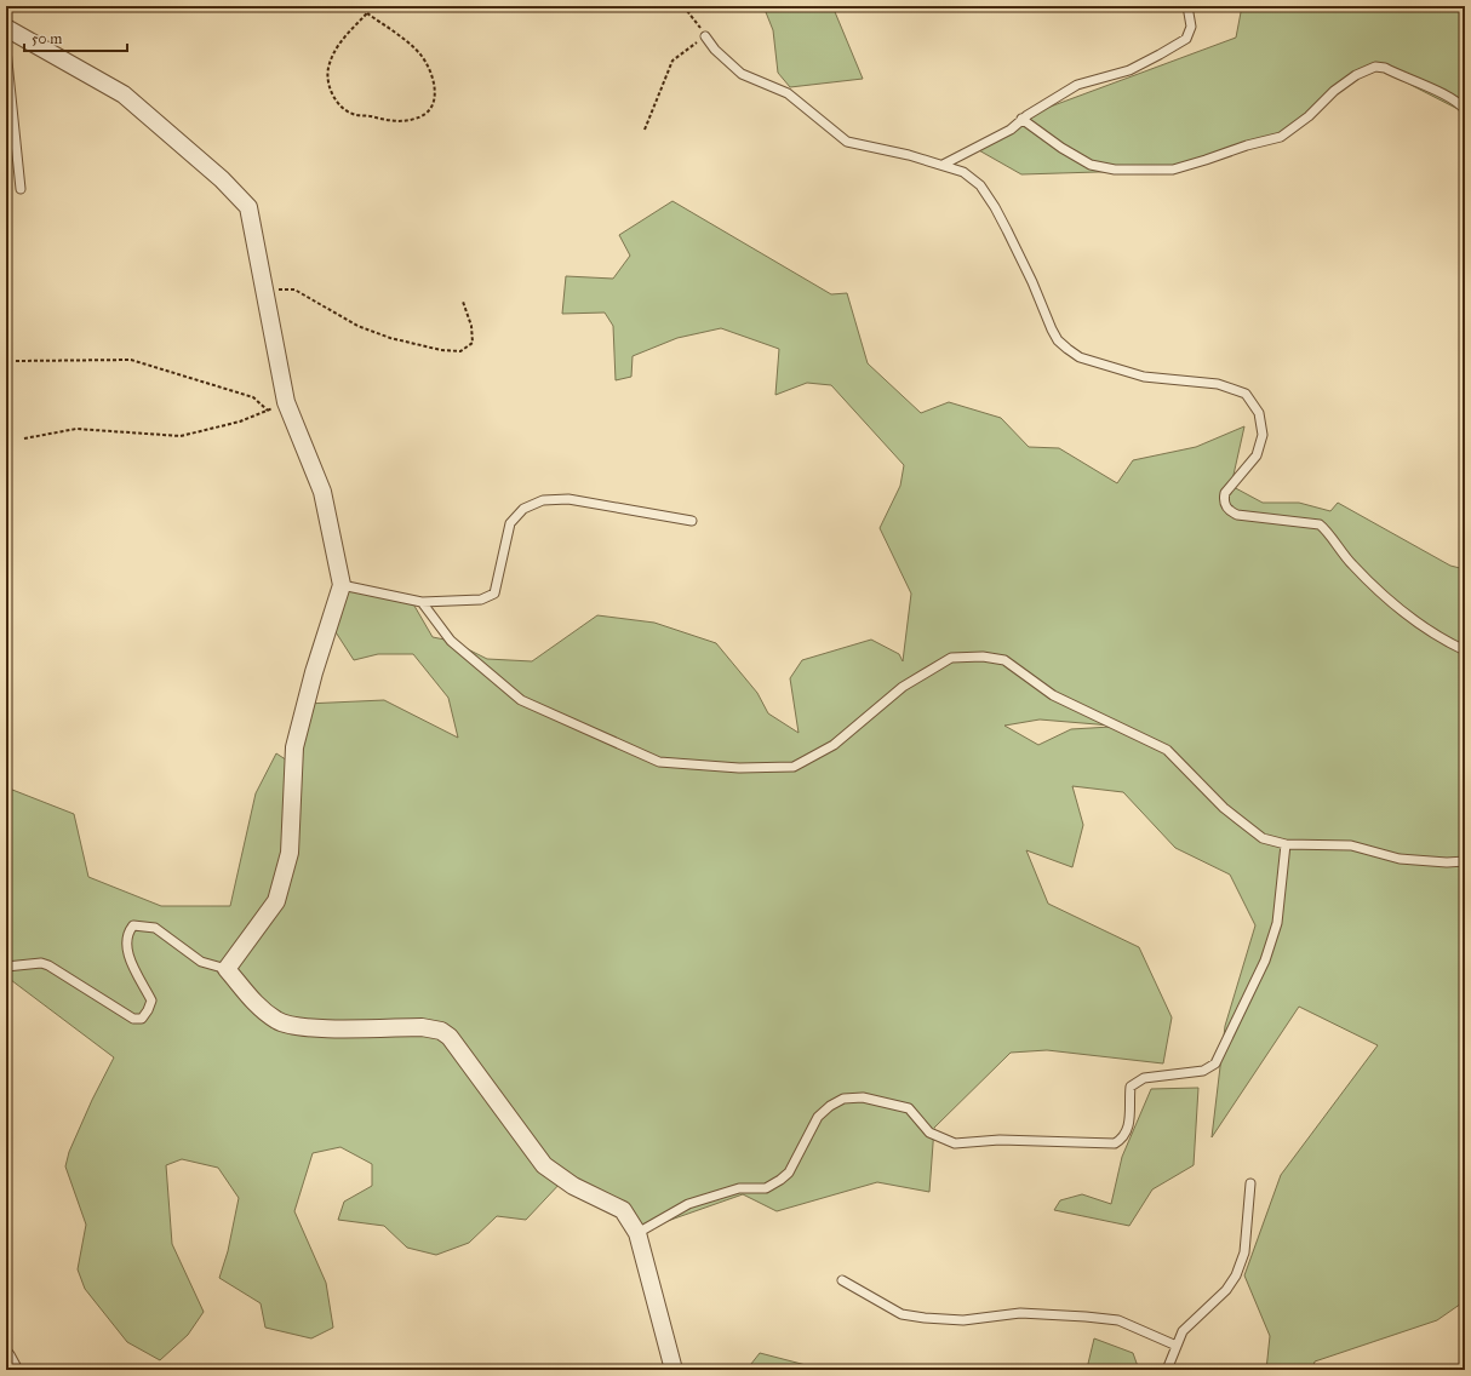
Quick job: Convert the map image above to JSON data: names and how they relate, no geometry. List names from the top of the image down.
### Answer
{
  "scale_bar": "50 m"
}
